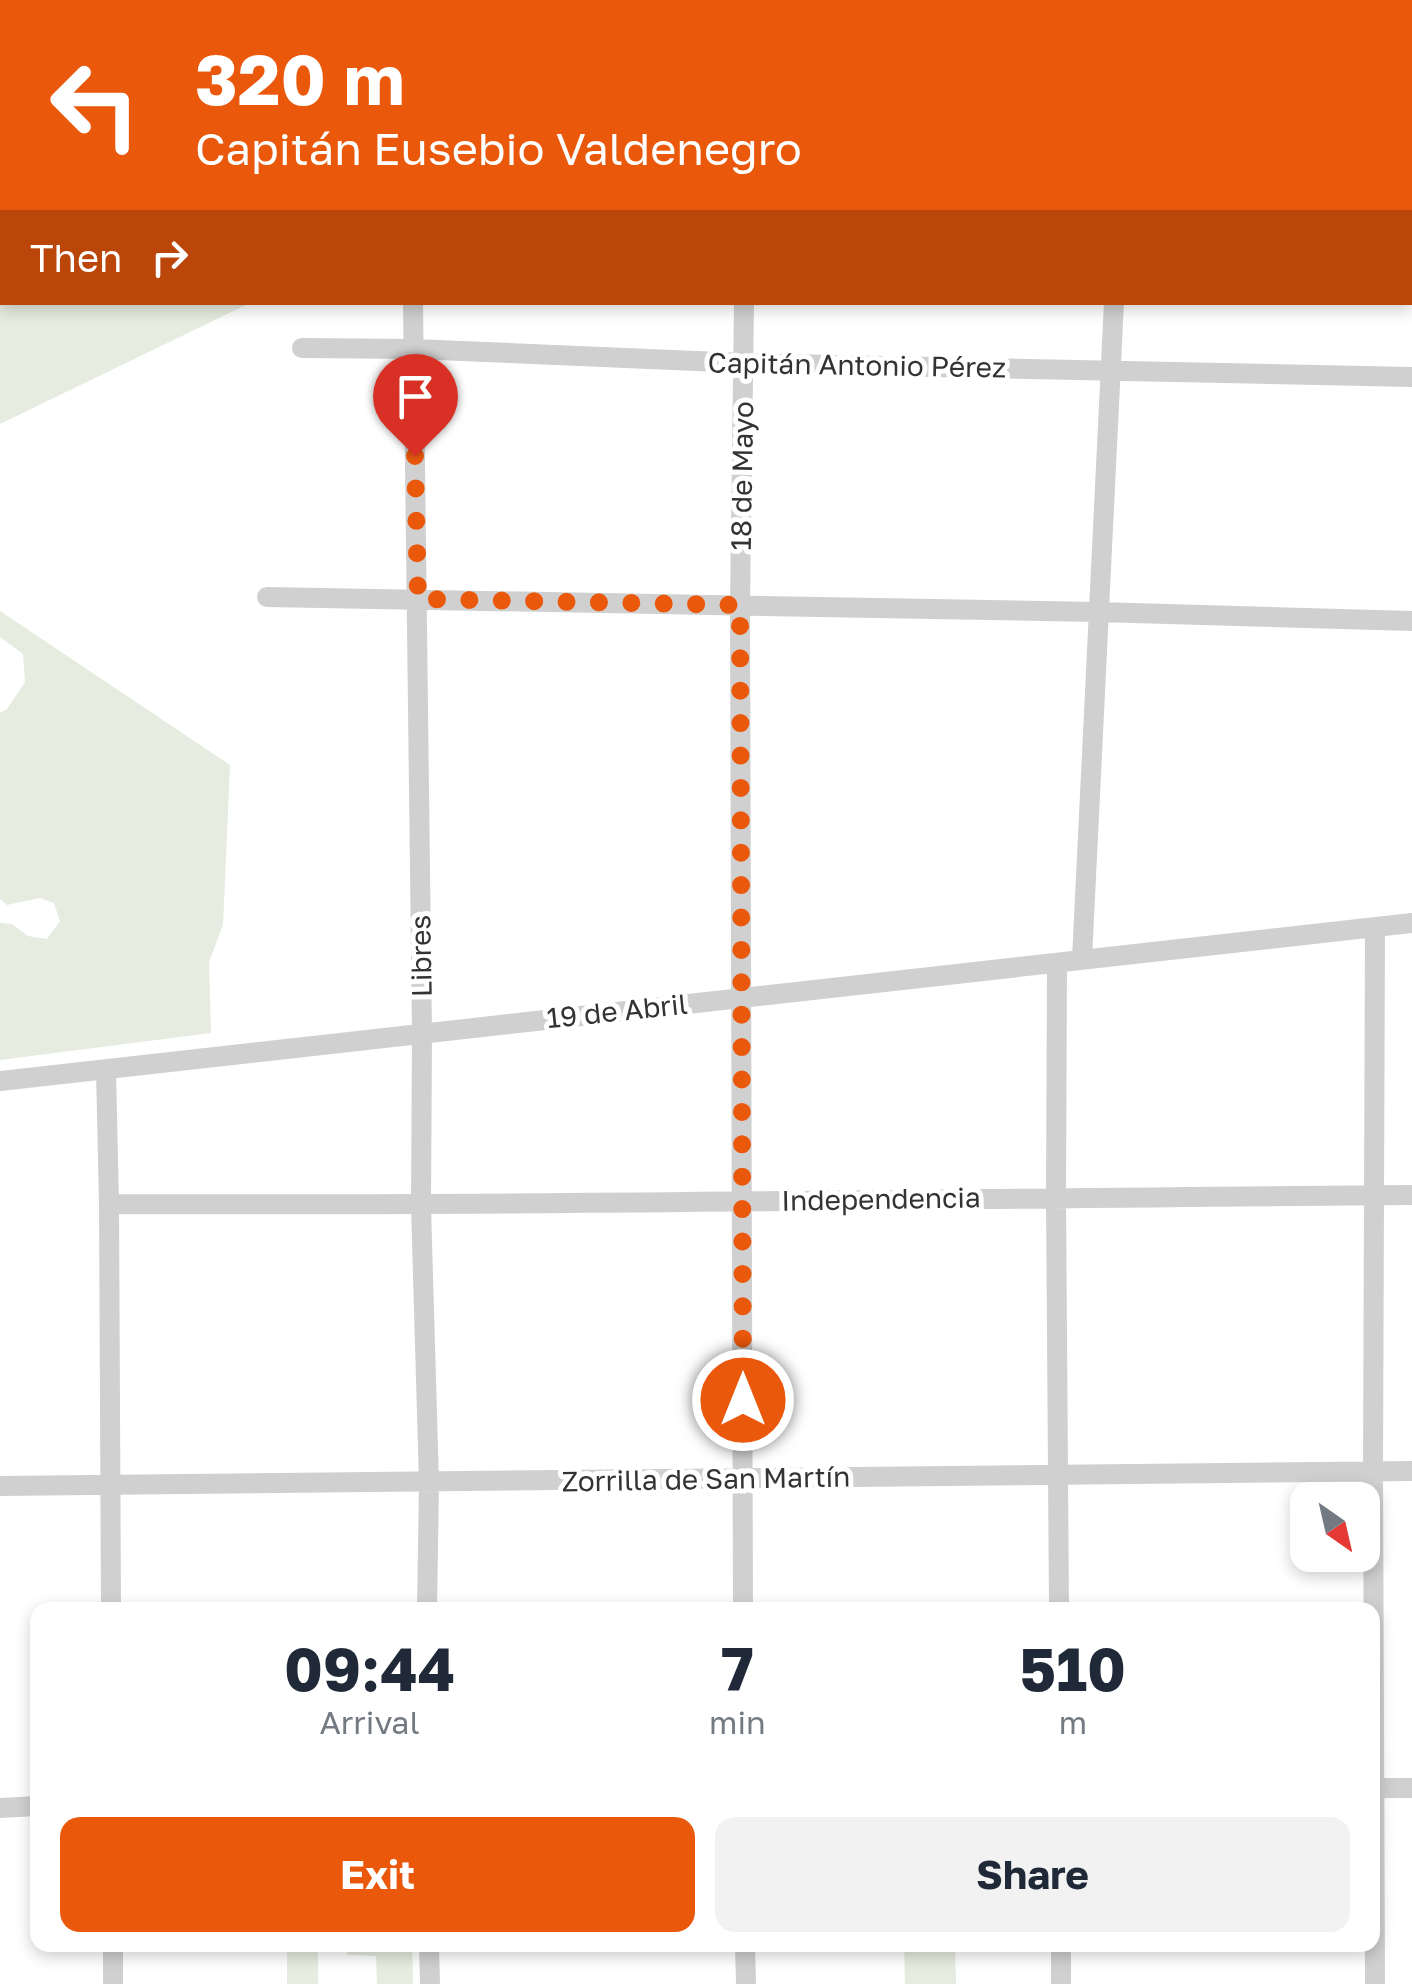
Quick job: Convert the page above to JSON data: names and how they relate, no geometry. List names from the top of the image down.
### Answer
{
  "streets": {
    "street": [
      "Capitán Antonio Pérez",
      "18 de Mayo",
      "Libres",
      "19 de Abril",
      "Independencia",
      "Zorrilla de San Martín"
    ]
  },
  "crossings": [
    ["Capitán Antonio Pérez", "18 de Mayo"],
    ["Capitán Antonio Pérez", "Libres"],
    ["18 de Mayo", "19 de Abril"],
    ["18 de Mayo", "Independencia"],
    ["18 de Mayo", "Zorrilla de San Martín"],
    ["Libres", "19 de Abril"],
    ["Libres", "Independencia"],
    ["Libres", "Zorrilla de San Martín"]
  ],
  "north": "bottom right",
  "page": {
    "turn": ["320 m", "Capitán Eusebio Valdenegro"],
    "then": "Then",
    "eta": [
      "09:44",
      "Arrival",
      "7",
      "min",
      "510",
      "m"
    ],
    "buttons": ["Exit", "Share"]
  }
}
